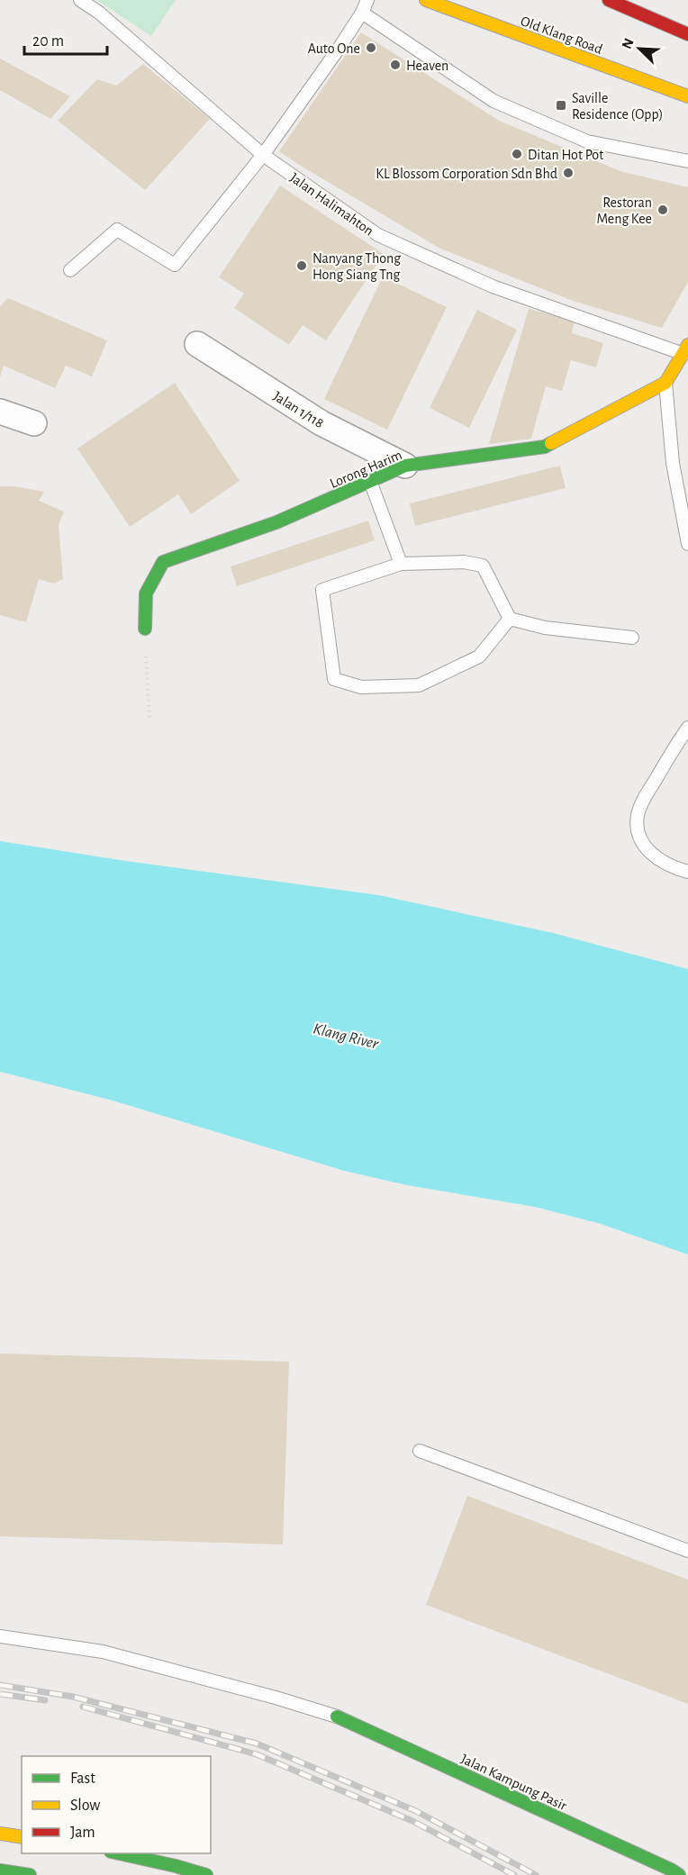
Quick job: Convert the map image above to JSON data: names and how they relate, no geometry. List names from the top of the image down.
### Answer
{
  "streets": {
    "main road": ["Old Klang Road", "Lorong Harim", "Jalan Kampung Pasir"],
    "street": ["Jalan 1/118"],
    "lane": ["Jalan Halimahton"]
  },
  "crossings": [
    ["Jalan 1/118", "Lorong Harim"]
  ],
  "water": ["Klang River"],
  "places": {
    "other": [
      "Auto One",
      "Heaven",
      "Ditan Hot Pot",
      "KL Blossom Corporation Sdn Bhd",
      "Restoran Meng Kee",
      "Nanyang Thong Hong Siang Tng"
    ],
    "transit": ["Saville Residence (Opp)"]
  },
  "legend": ["Fast", "Slow", "Jam"],
  "scale_bar": "20 m",
  "north": "top left"
}
